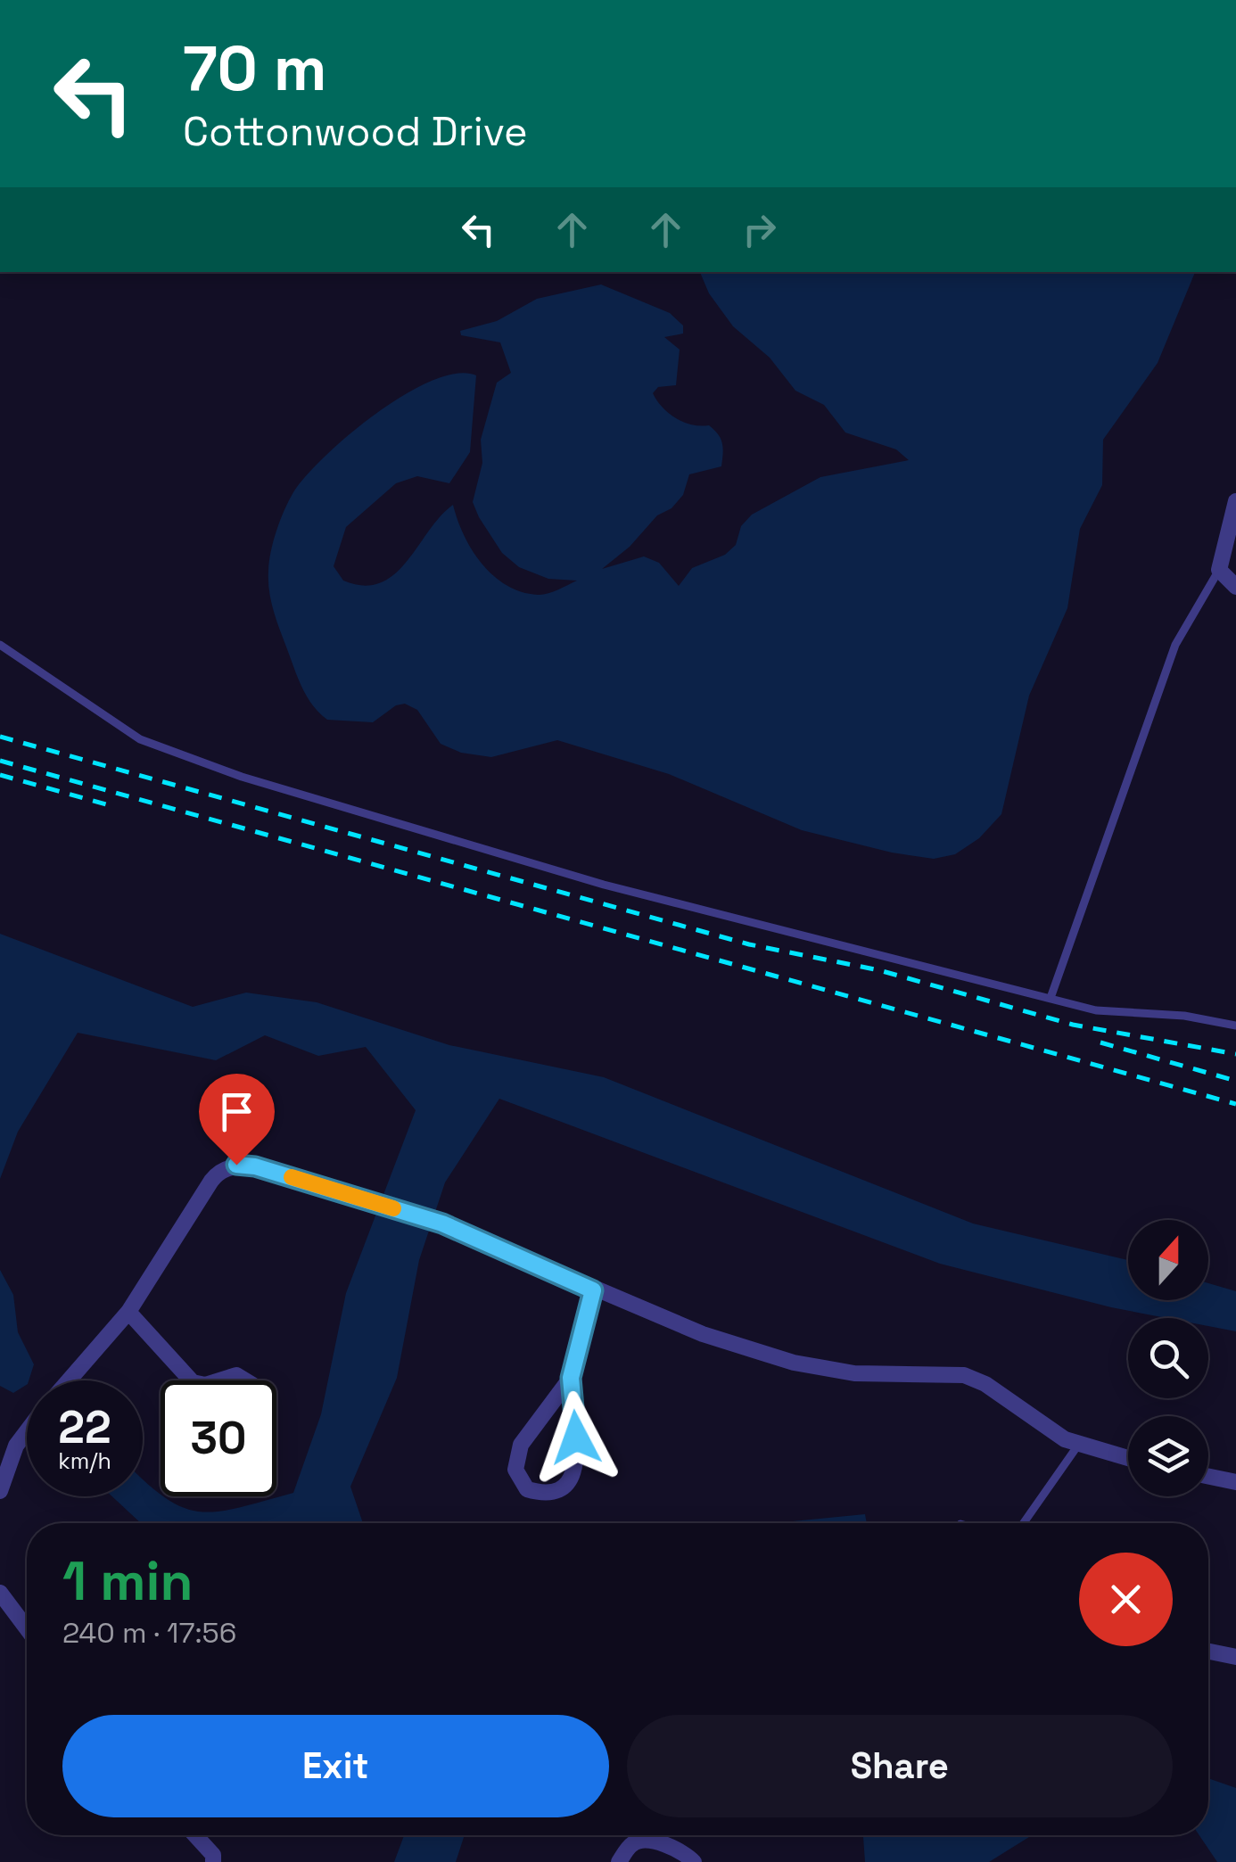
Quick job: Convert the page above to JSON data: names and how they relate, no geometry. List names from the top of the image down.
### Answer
{
  "north": "top",
  "page": {
    "turn": ["70 m", "Cottonwood Drive"],
    "speed": "22 km/h",
    "limit": "30",
    "heading": ["1 min", "240 m · 17:56"],
    "buttons": ["Exit", "Share"]
  }
}
